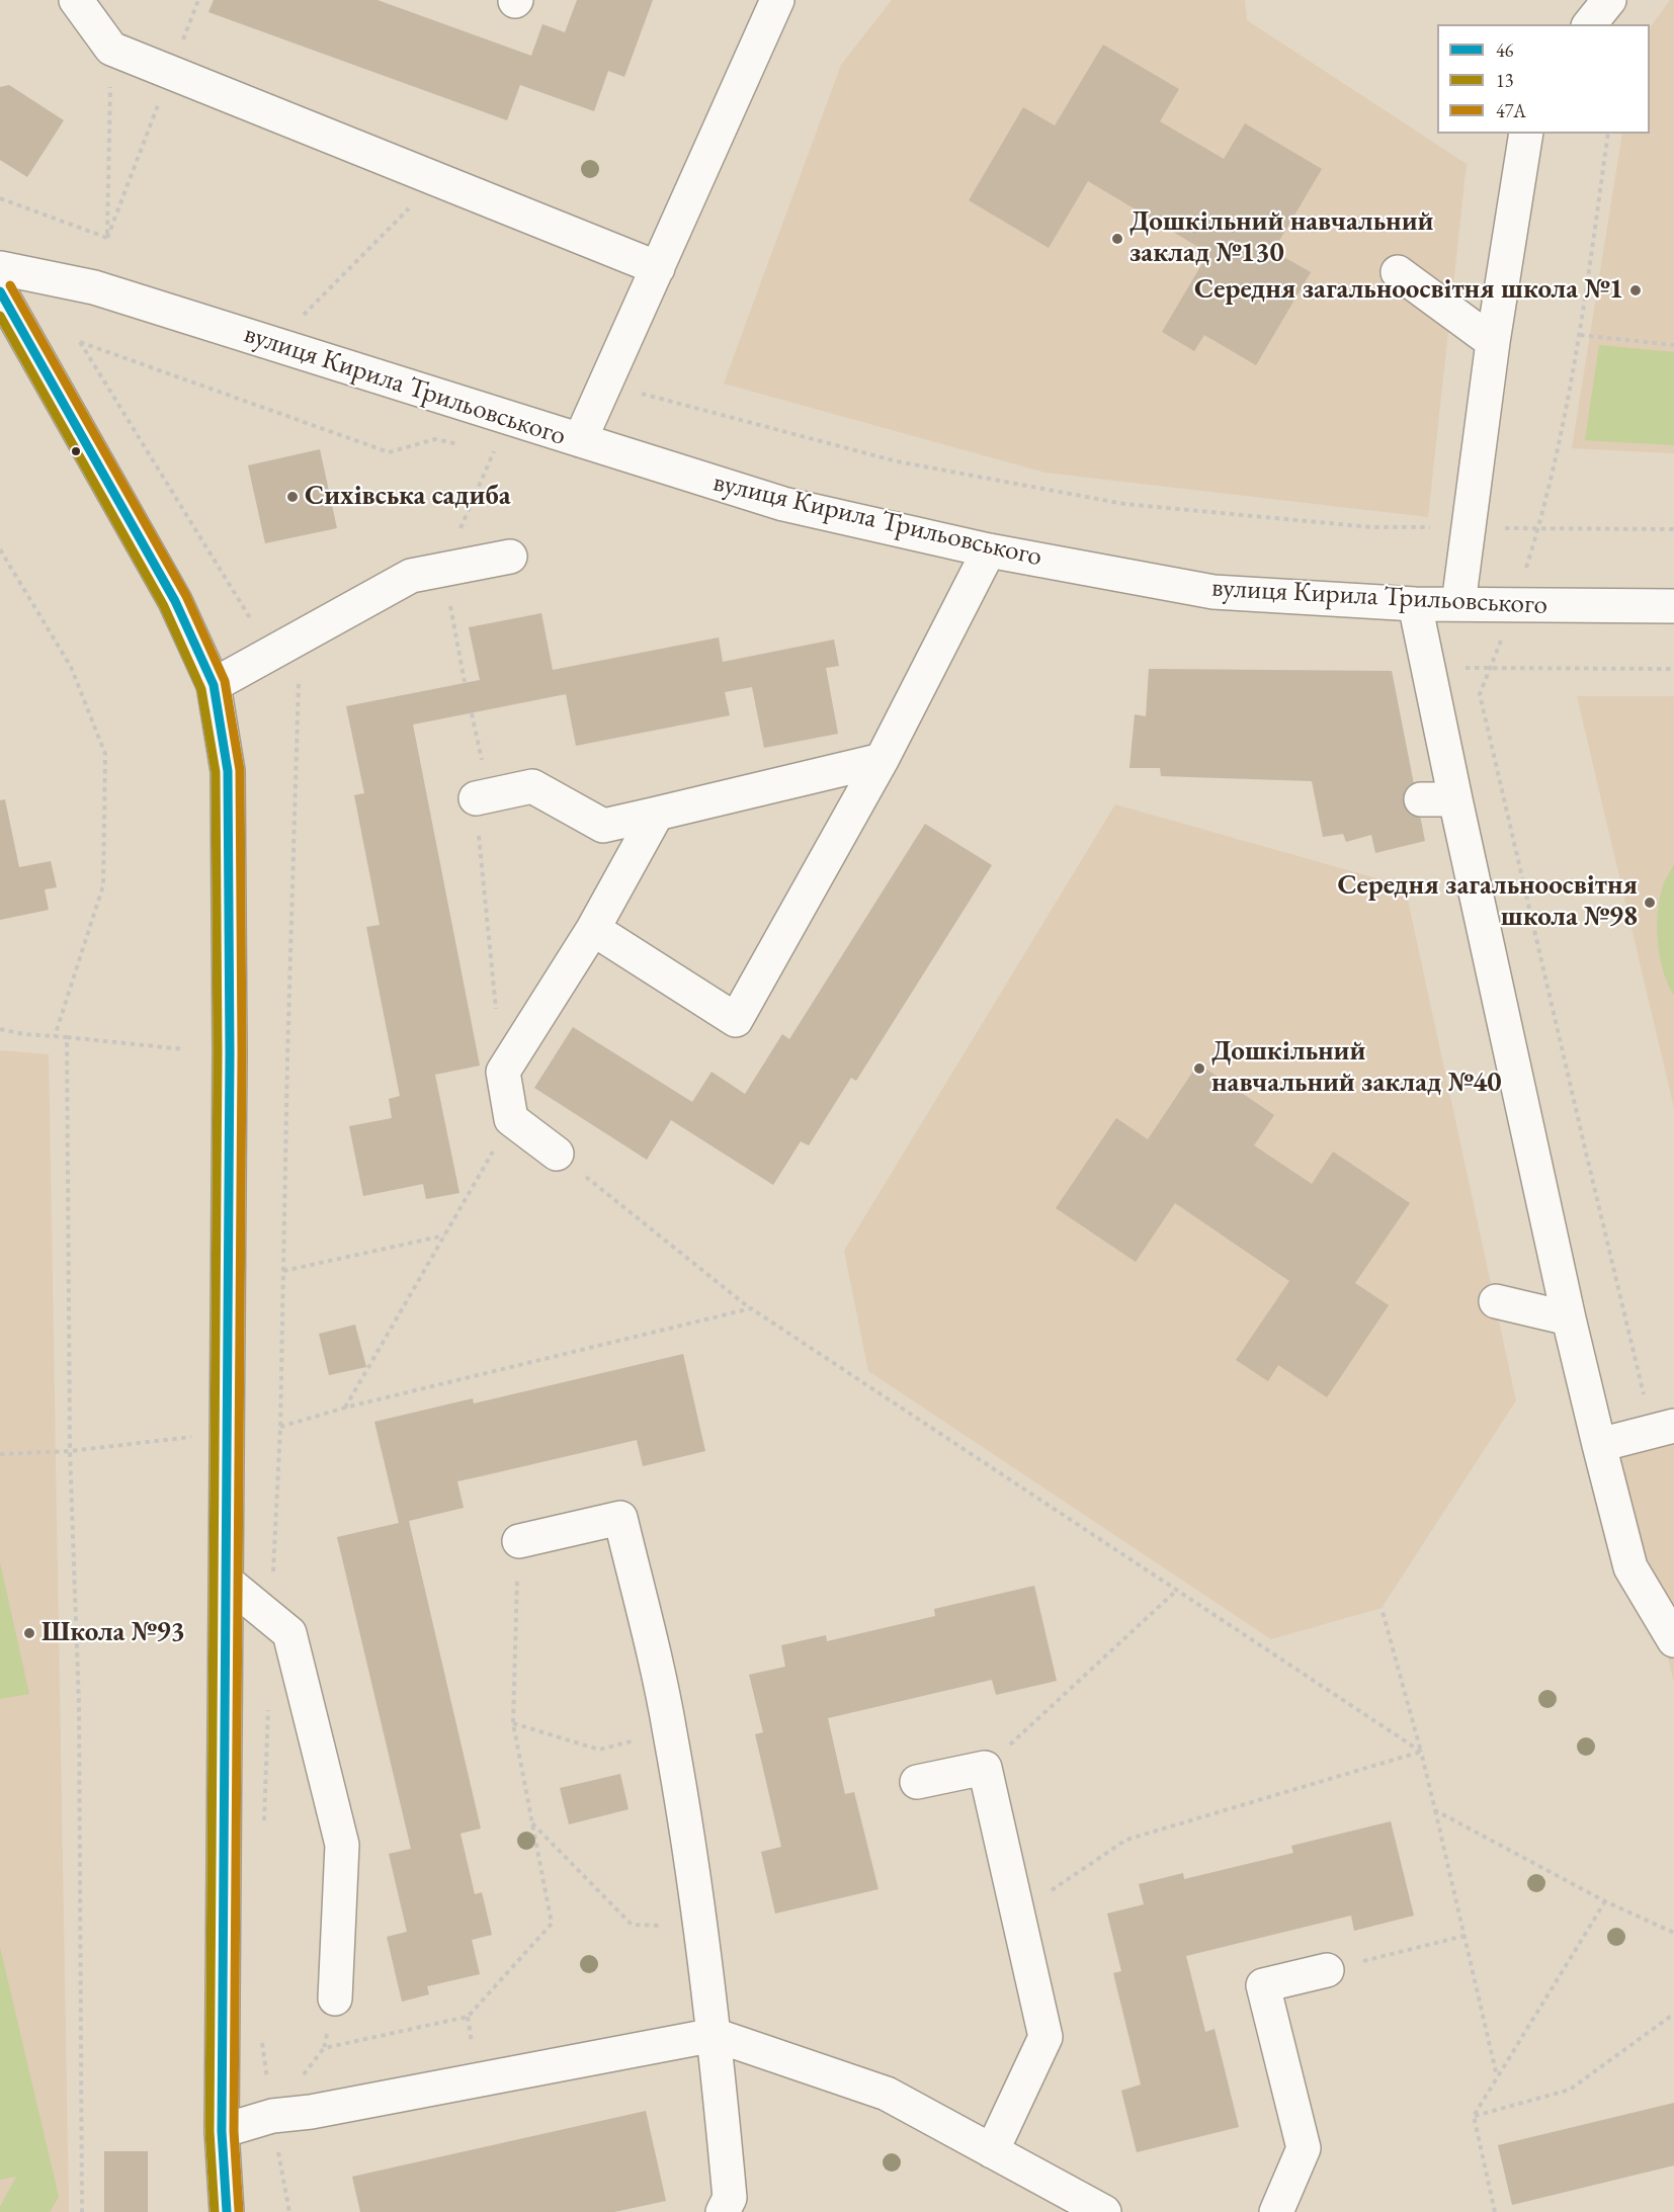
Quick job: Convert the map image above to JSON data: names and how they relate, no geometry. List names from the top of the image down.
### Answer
{
  "streets": {
    "main road": ["вулиця Кирила Трильовського"]
  },
  "places": [
    "Дошкільний навчальний заклад №130",
    "Середня загальноосвітня школа №1",
    "Сихівська садиба",
    "Середня загальноосвітня школа №98",
    "Дошкільний навчальний заклад №40",
    "Школа №93"
  ],
  "lines": ["transit line 47А", "transit line 46", "transit line 13"],
  "legend": ["46", "13", "47А"]
}
